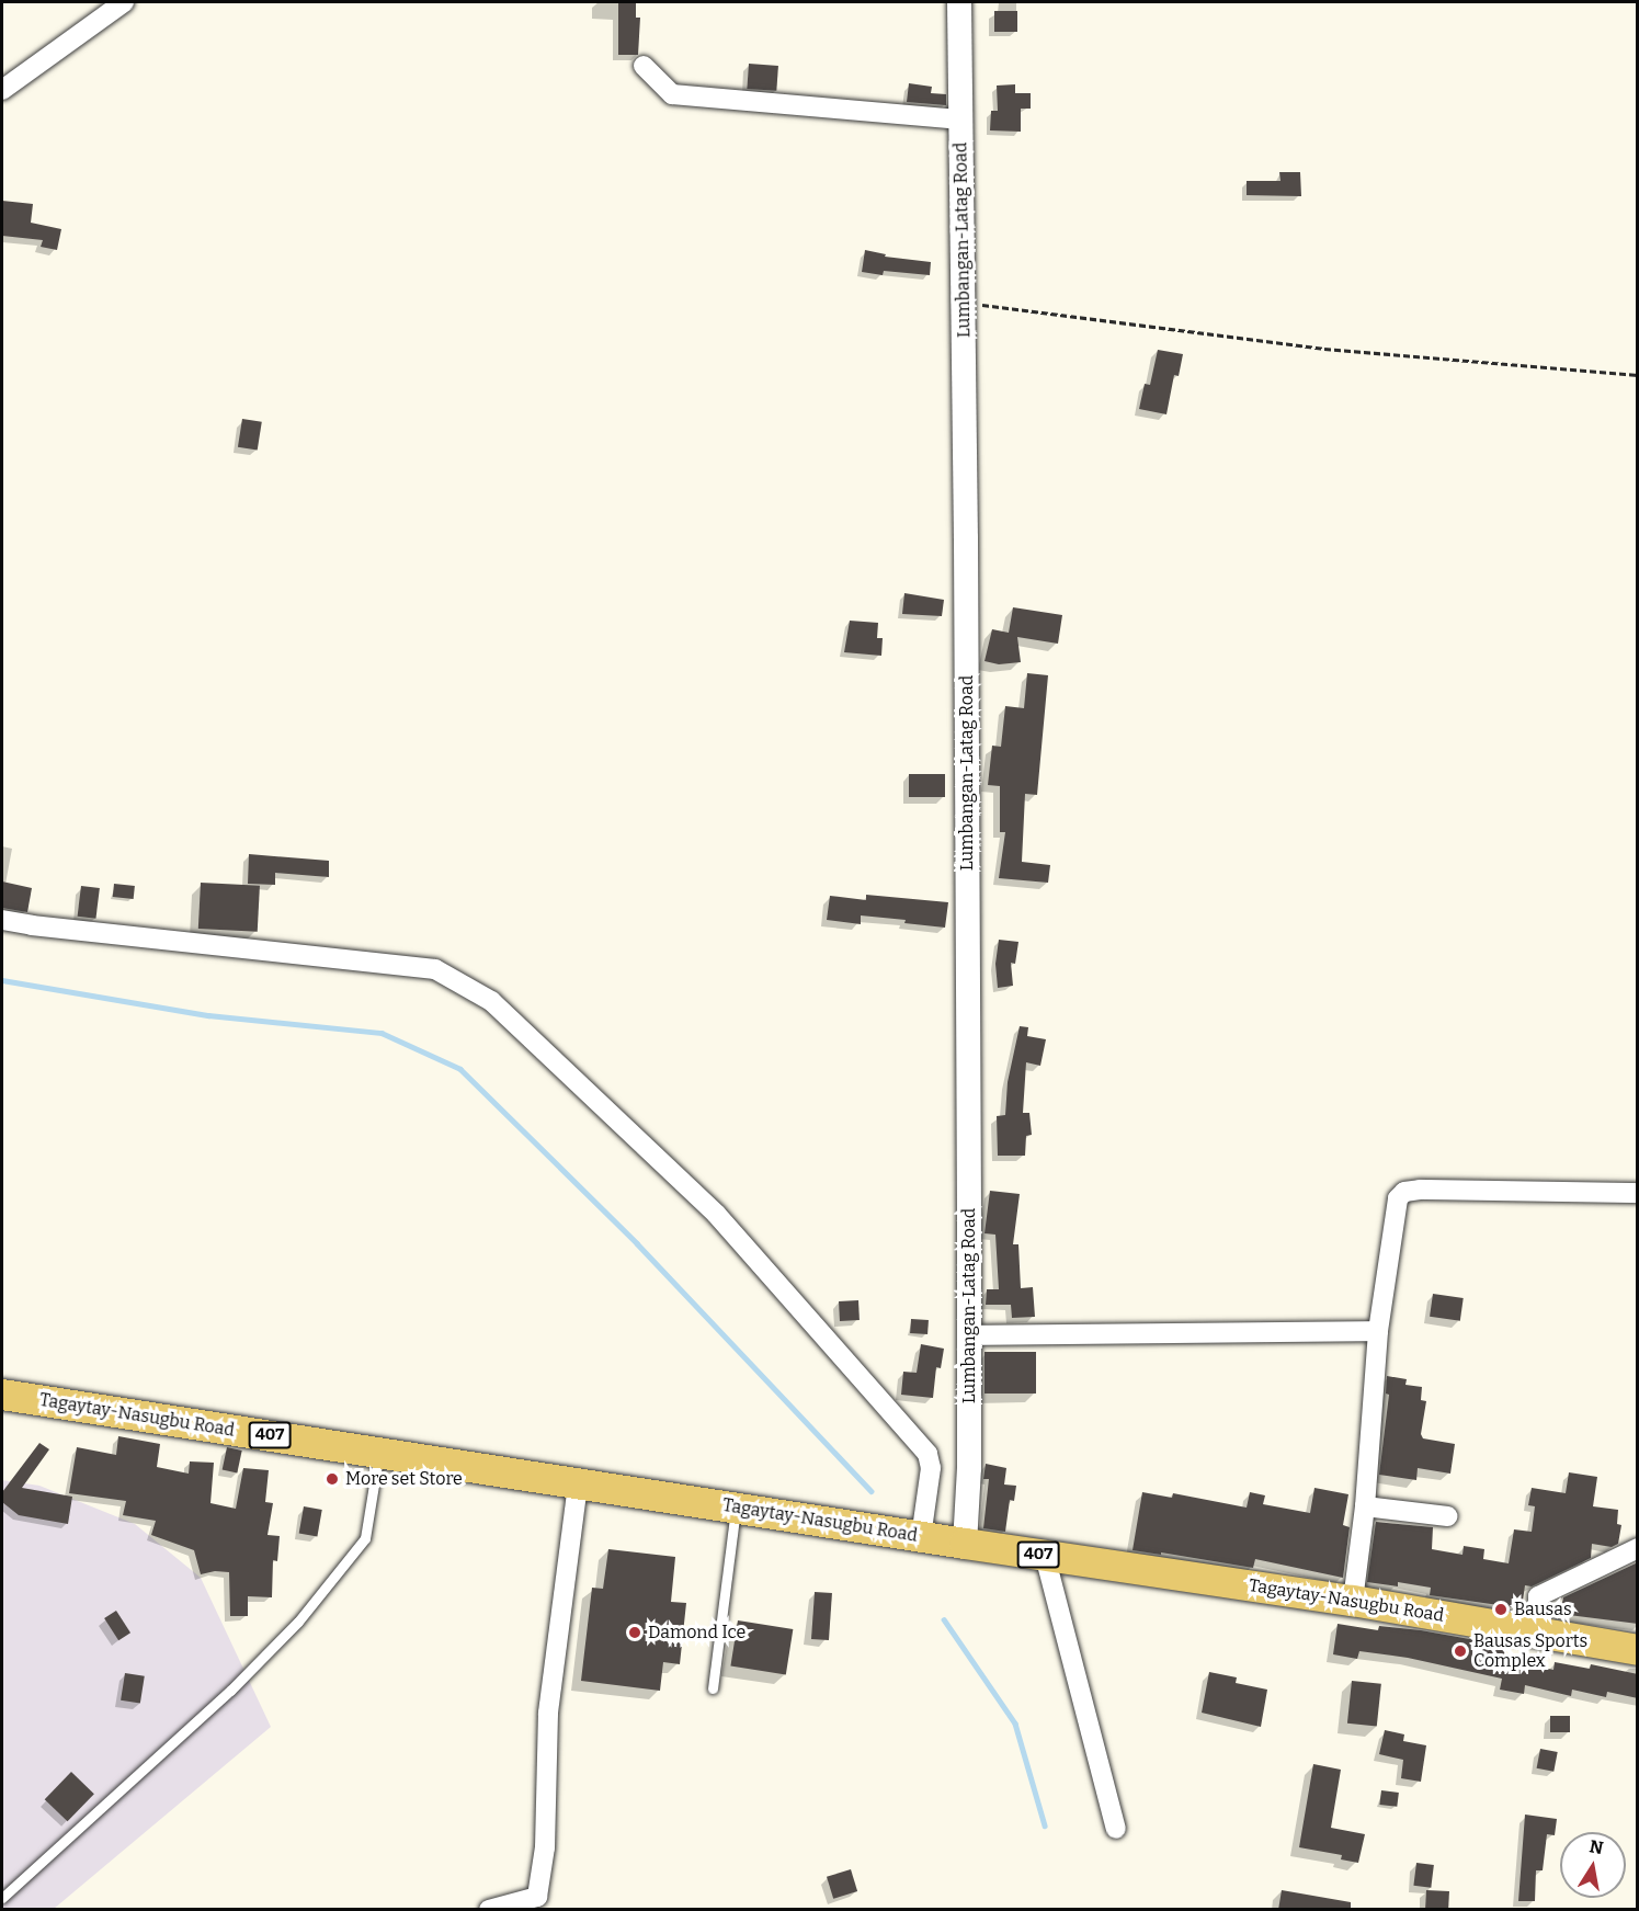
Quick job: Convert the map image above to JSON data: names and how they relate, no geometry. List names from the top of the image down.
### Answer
{
  "streets": {
    "main road": ["Tagaytay-Nasugbu Road", "407"],
    "street": ["Lumbangan-Latag Road"]
  },
  "crossings": [
    ["Lumbangan-Latag Road", "Tagaytay-Nasugbu Road"]
  ],
  "places": [
    "More set Store",
    "Bausas",
    "Damond Ice",
    "Bausas Sports Complex"
  ],
  "north": "top"
}
